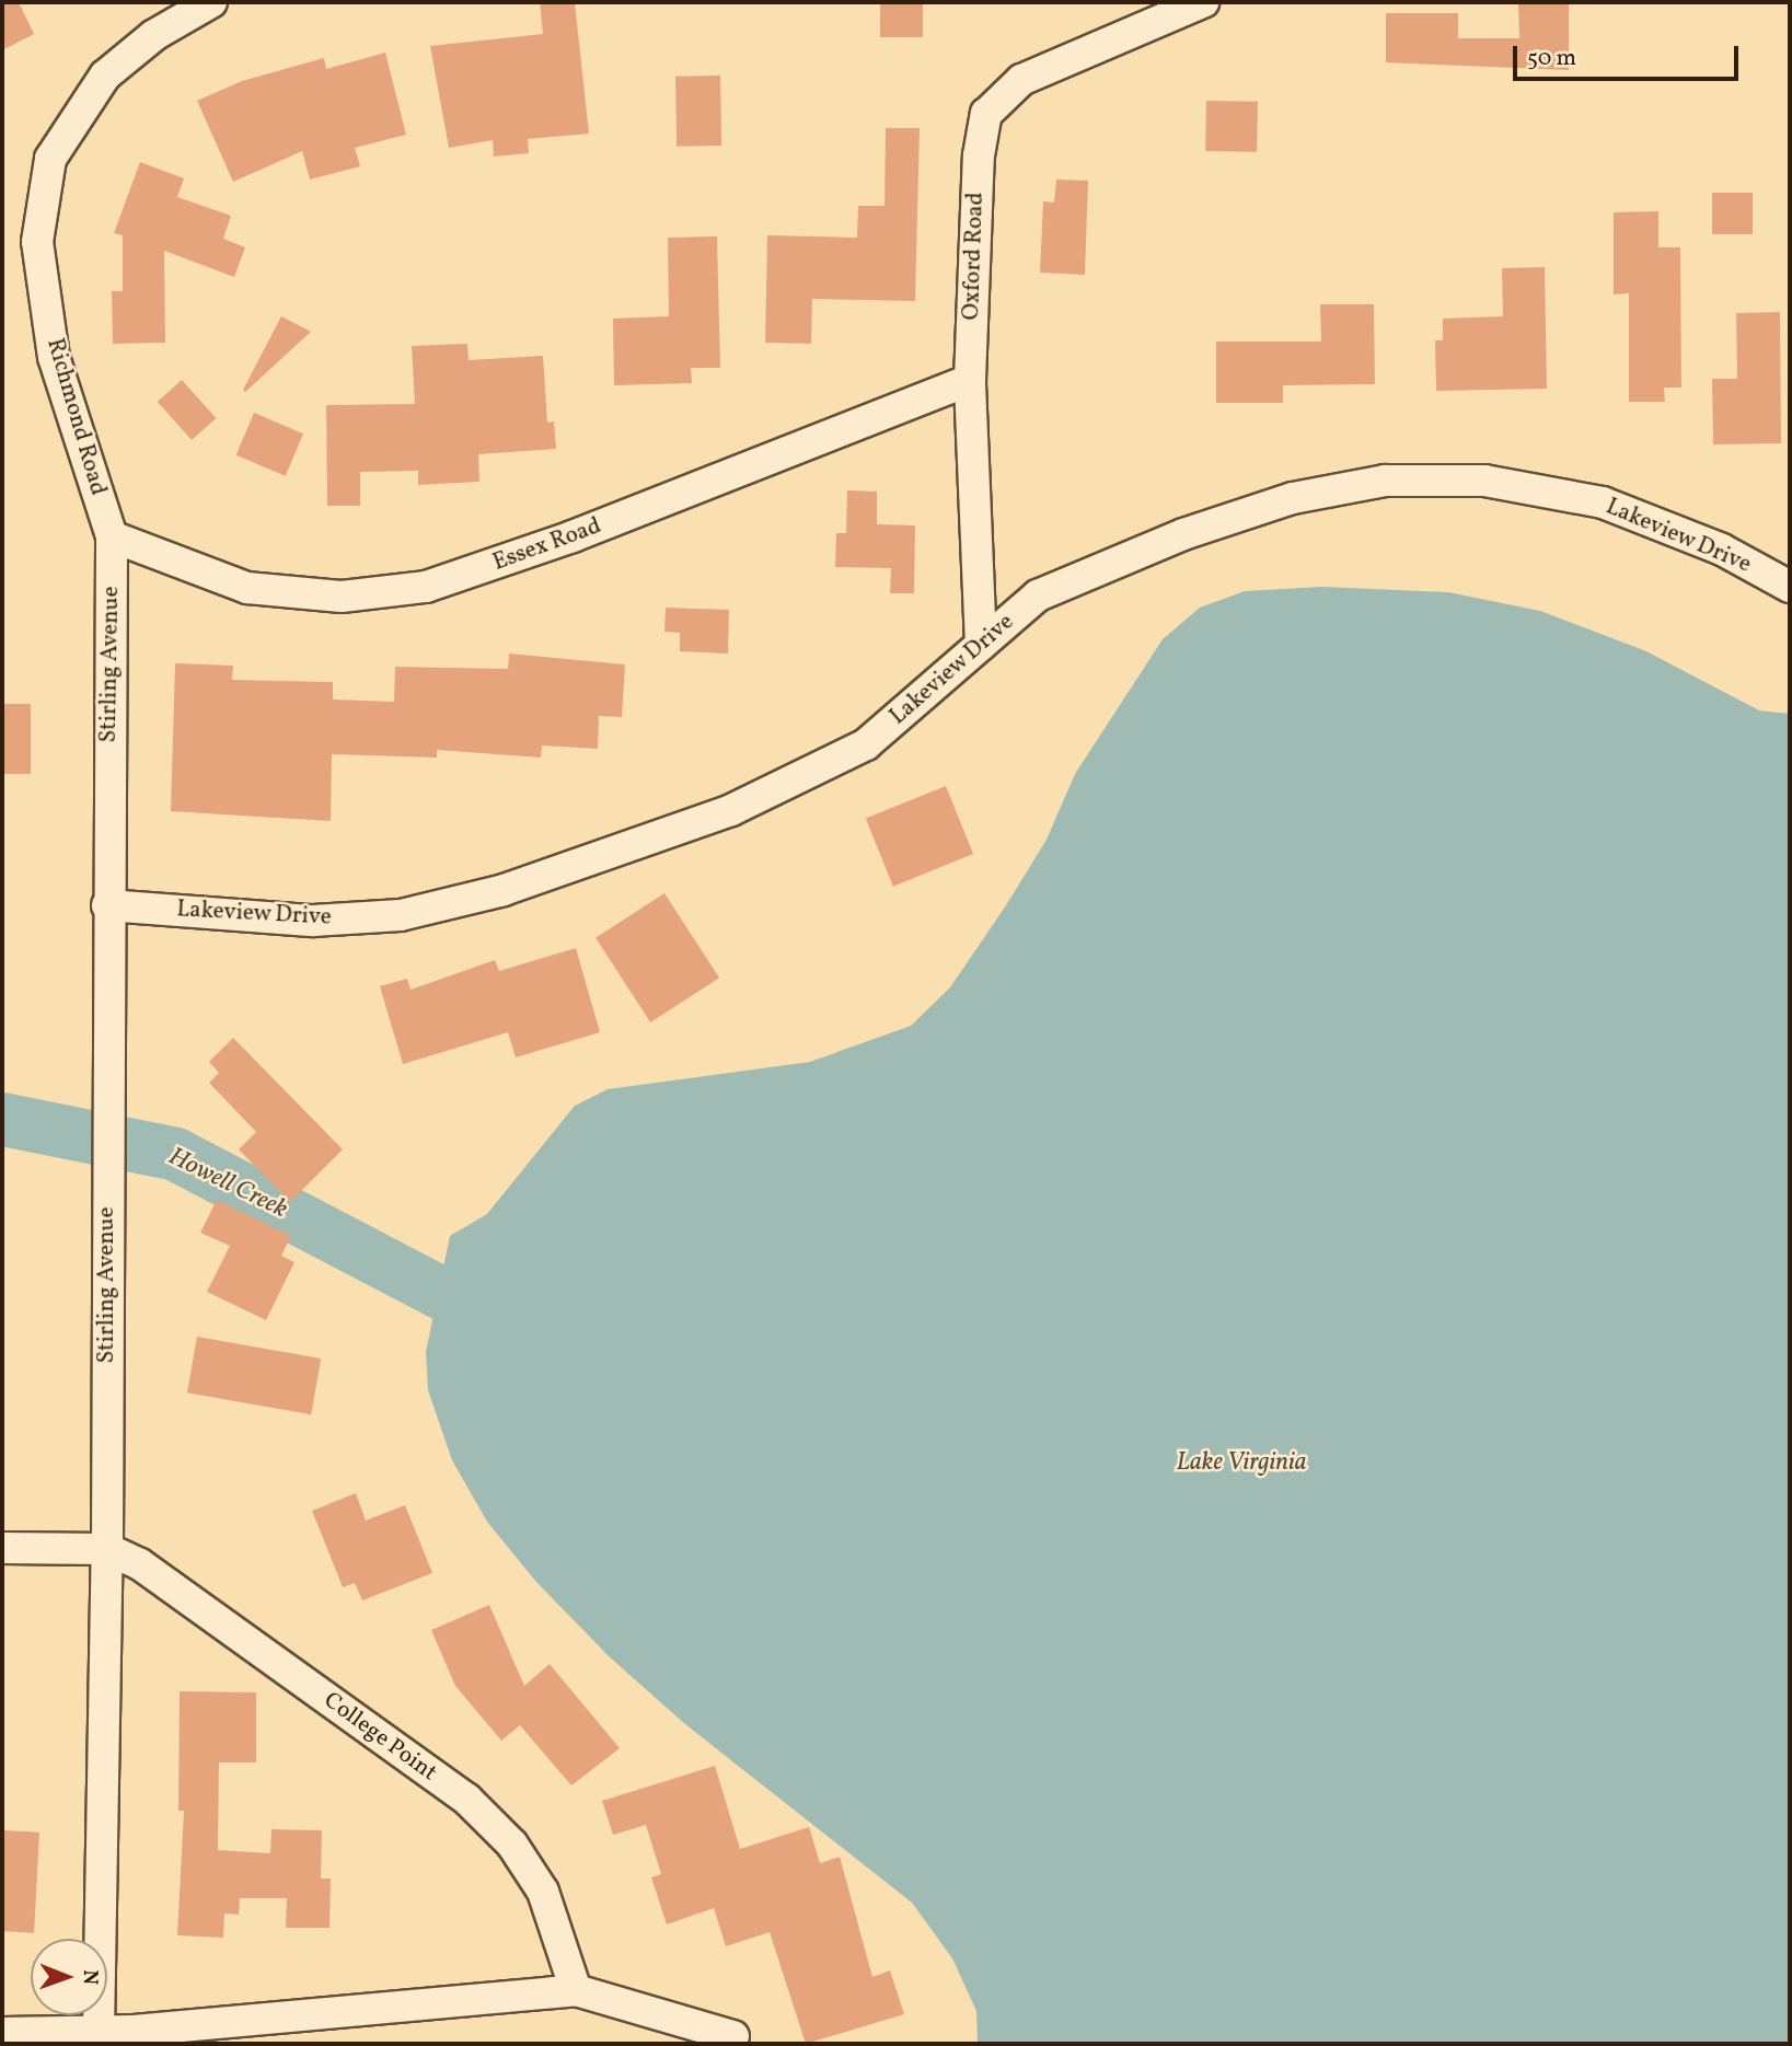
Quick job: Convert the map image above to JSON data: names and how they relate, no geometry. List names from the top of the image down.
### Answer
{
  "streets": {
    "street": [
      "Oxford Road",
      "Richmond Road",
      "Lakeview Drive",
      "Essex Road",
      "Stirling Avenue",
      "College Point"
    ]
  },
  "crossings": [
    ["Oxford Road", "Lakeview Drive"],
    ["Oxford Road", "Essex Road"],
    ["Richmond Road", "Essex Road"],
    ["Richmond Road", "Stirling Avenue"],
    ["Lakeview Drive", "Stirling Avenue"],
    ["Essex Road", "Stirling Avenue"],
    ["Stirling Avenue", "College Point"]
  ],
  "water": ["Howell Creek", "Lake Virginia"],
  "scale_bar": "50 m",
  "north": "right"
}
